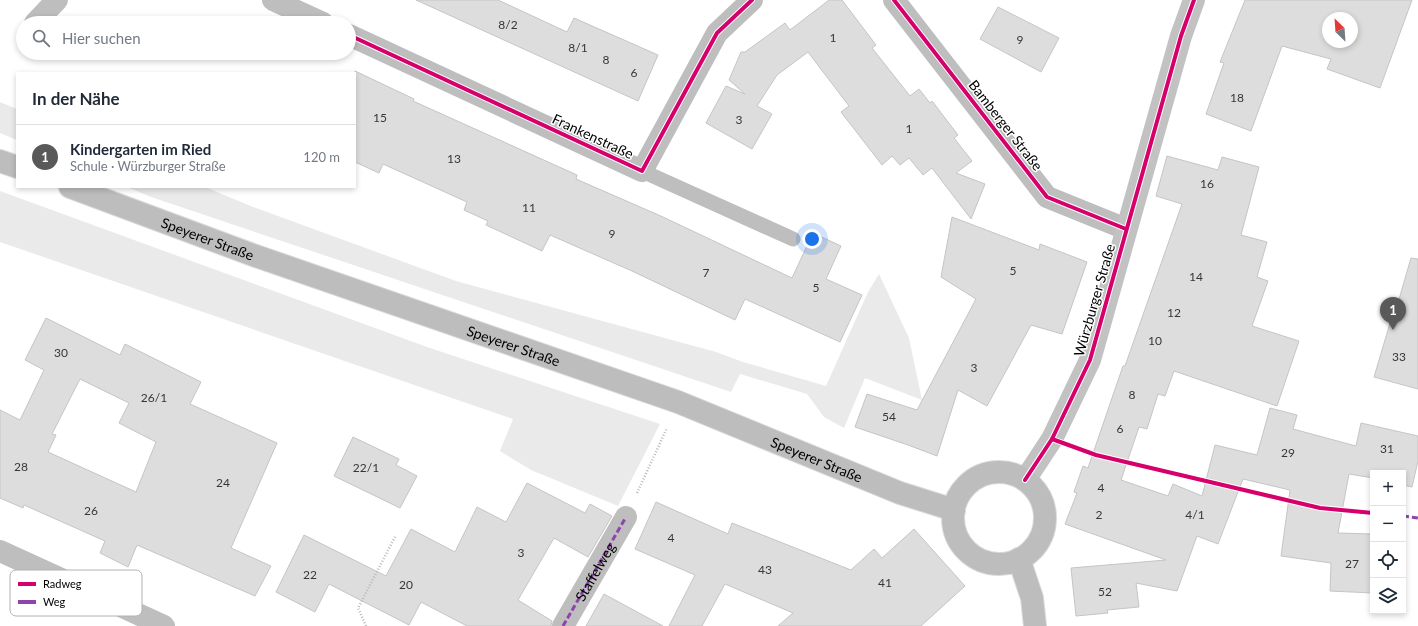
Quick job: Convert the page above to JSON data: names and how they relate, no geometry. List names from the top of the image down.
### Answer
{
  "streets": {
    "main road": ["Speyerer Straße", "Würzburger Straße"],
    "street": ["Bamberger Straße", "Frankenstraße", "Staffelweg"]
  },
  "crossings": [
    ["Bamberger Straße", "Würzburger Straße"],
    ["Speyerer Straße", "Würzburger Straße"]
  ],
  "house_numbers": [
    "8/2",
    "1",
    "9",
    "8/1",
    "8",
    "6",
    "18",
    "15",
    "3",
    "1",
    "13",
    "16",
    "11",
    "9",
    "5",
    "7",
    "14",
    "5",
    "12",
    "10",
    "30",
    "33",
    "3",
    "8",
    "26/1",
    "54",
    "6",
    "31",
    "29",
    "28",
    "22/1",
    "24",
    "4",
    "26",
    "2",
    "4/1",
    "4",
    "3",
    "27",
    "43",
    "22",
    "41",
    "20",
    "52"
  ],
  "legend": ["Radweg", "Weg"],
  "north": "top left",
  "page": {
    "search": "Hier suchen",
    "heading": "In der Nähe",
    "list": [
      {
        "mark": "1",
        "name": "Kindergarten im Ried",
        "note": "Schule · Würzburger Straße",
        "value": "120 m"
      }
    ],
    "pins": "1",
    "map_buttons": ["+", "−"]
  }
}
